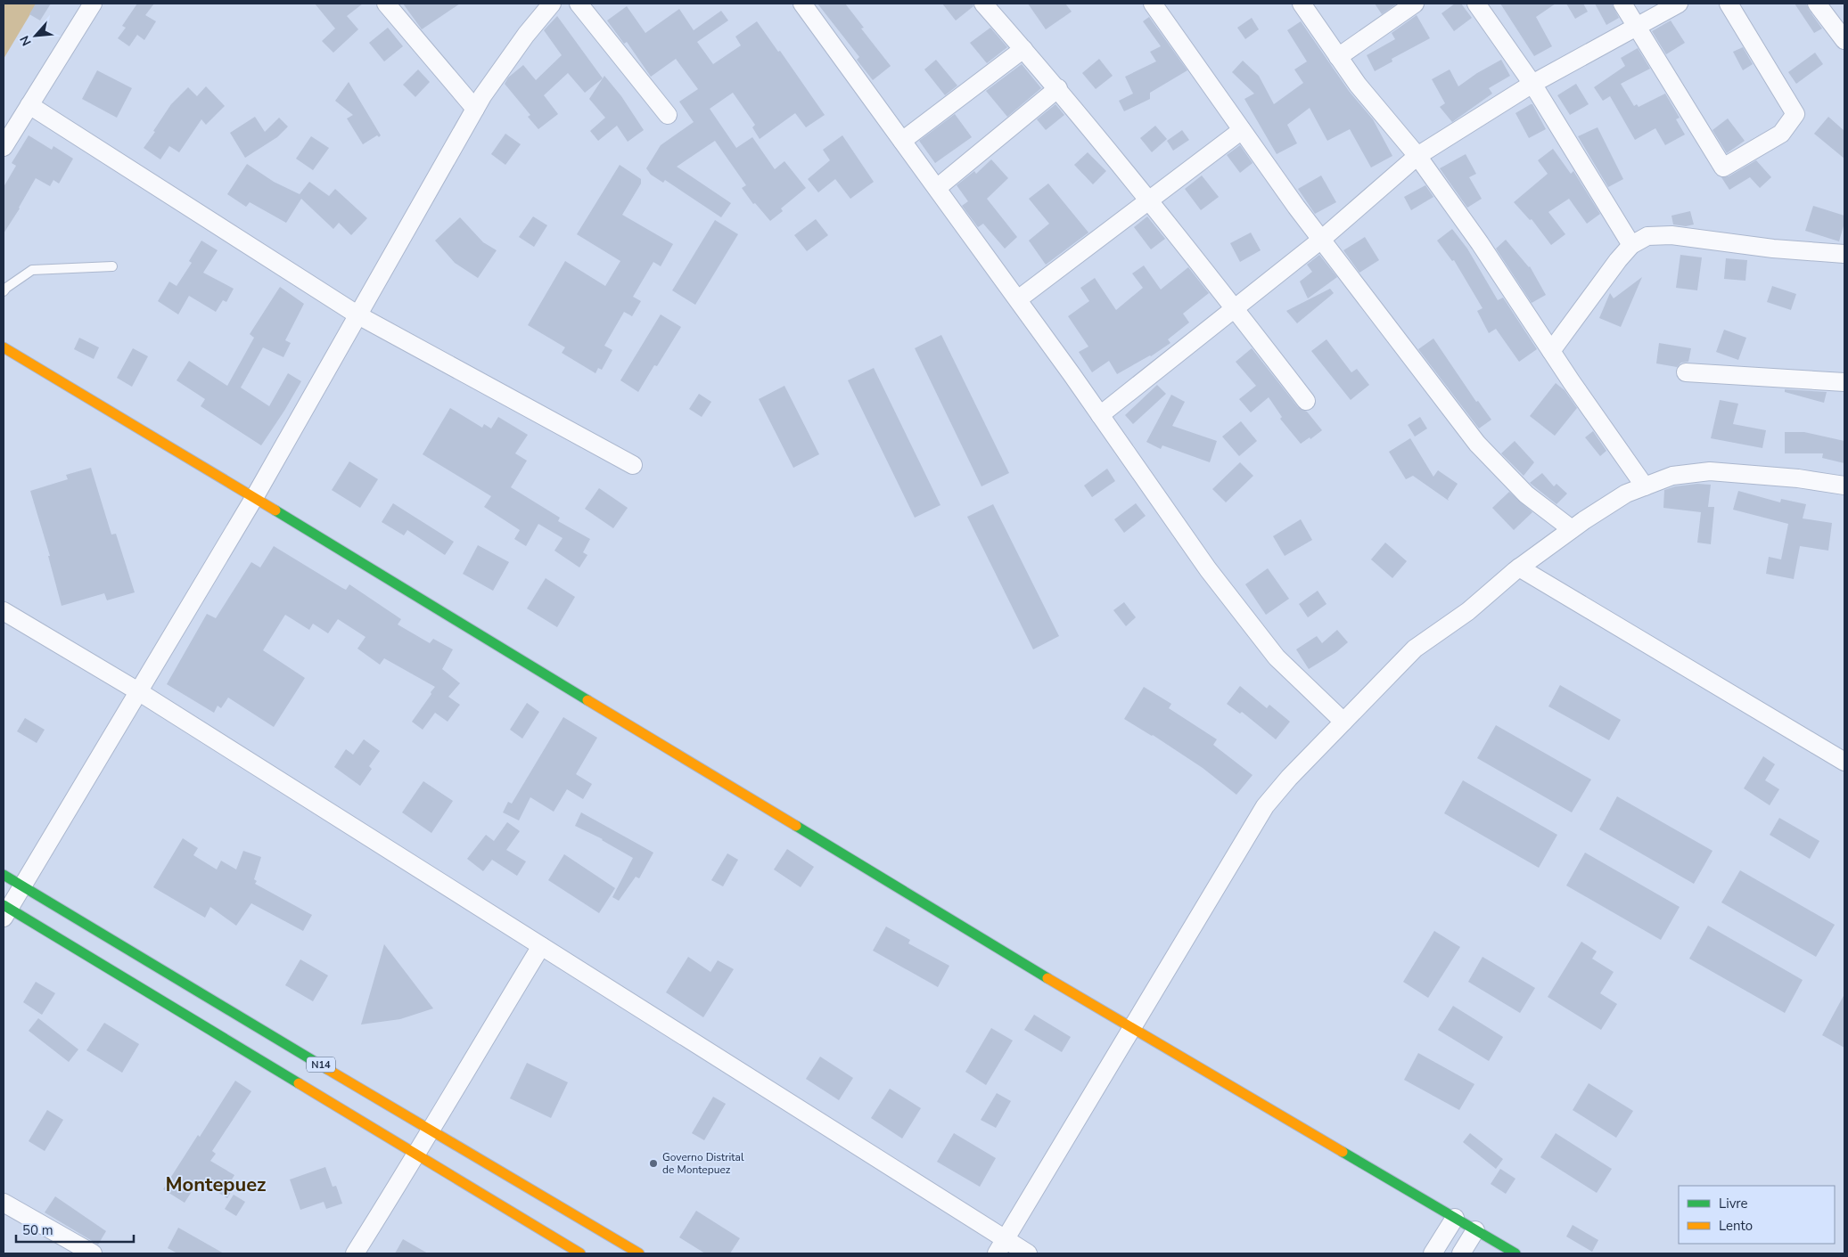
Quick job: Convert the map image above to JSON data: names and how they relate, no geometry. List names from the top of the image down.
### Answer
{
  "streets": {
    "street": ["N14"]
  },
  "districts": ["Montepuez"],
  "places": ["Governo Distrital de Montepuez"],
  "legend": ["Livre", "Lento"],
  "scale_bar": "50 m",
  "north": "bottom left"
}
